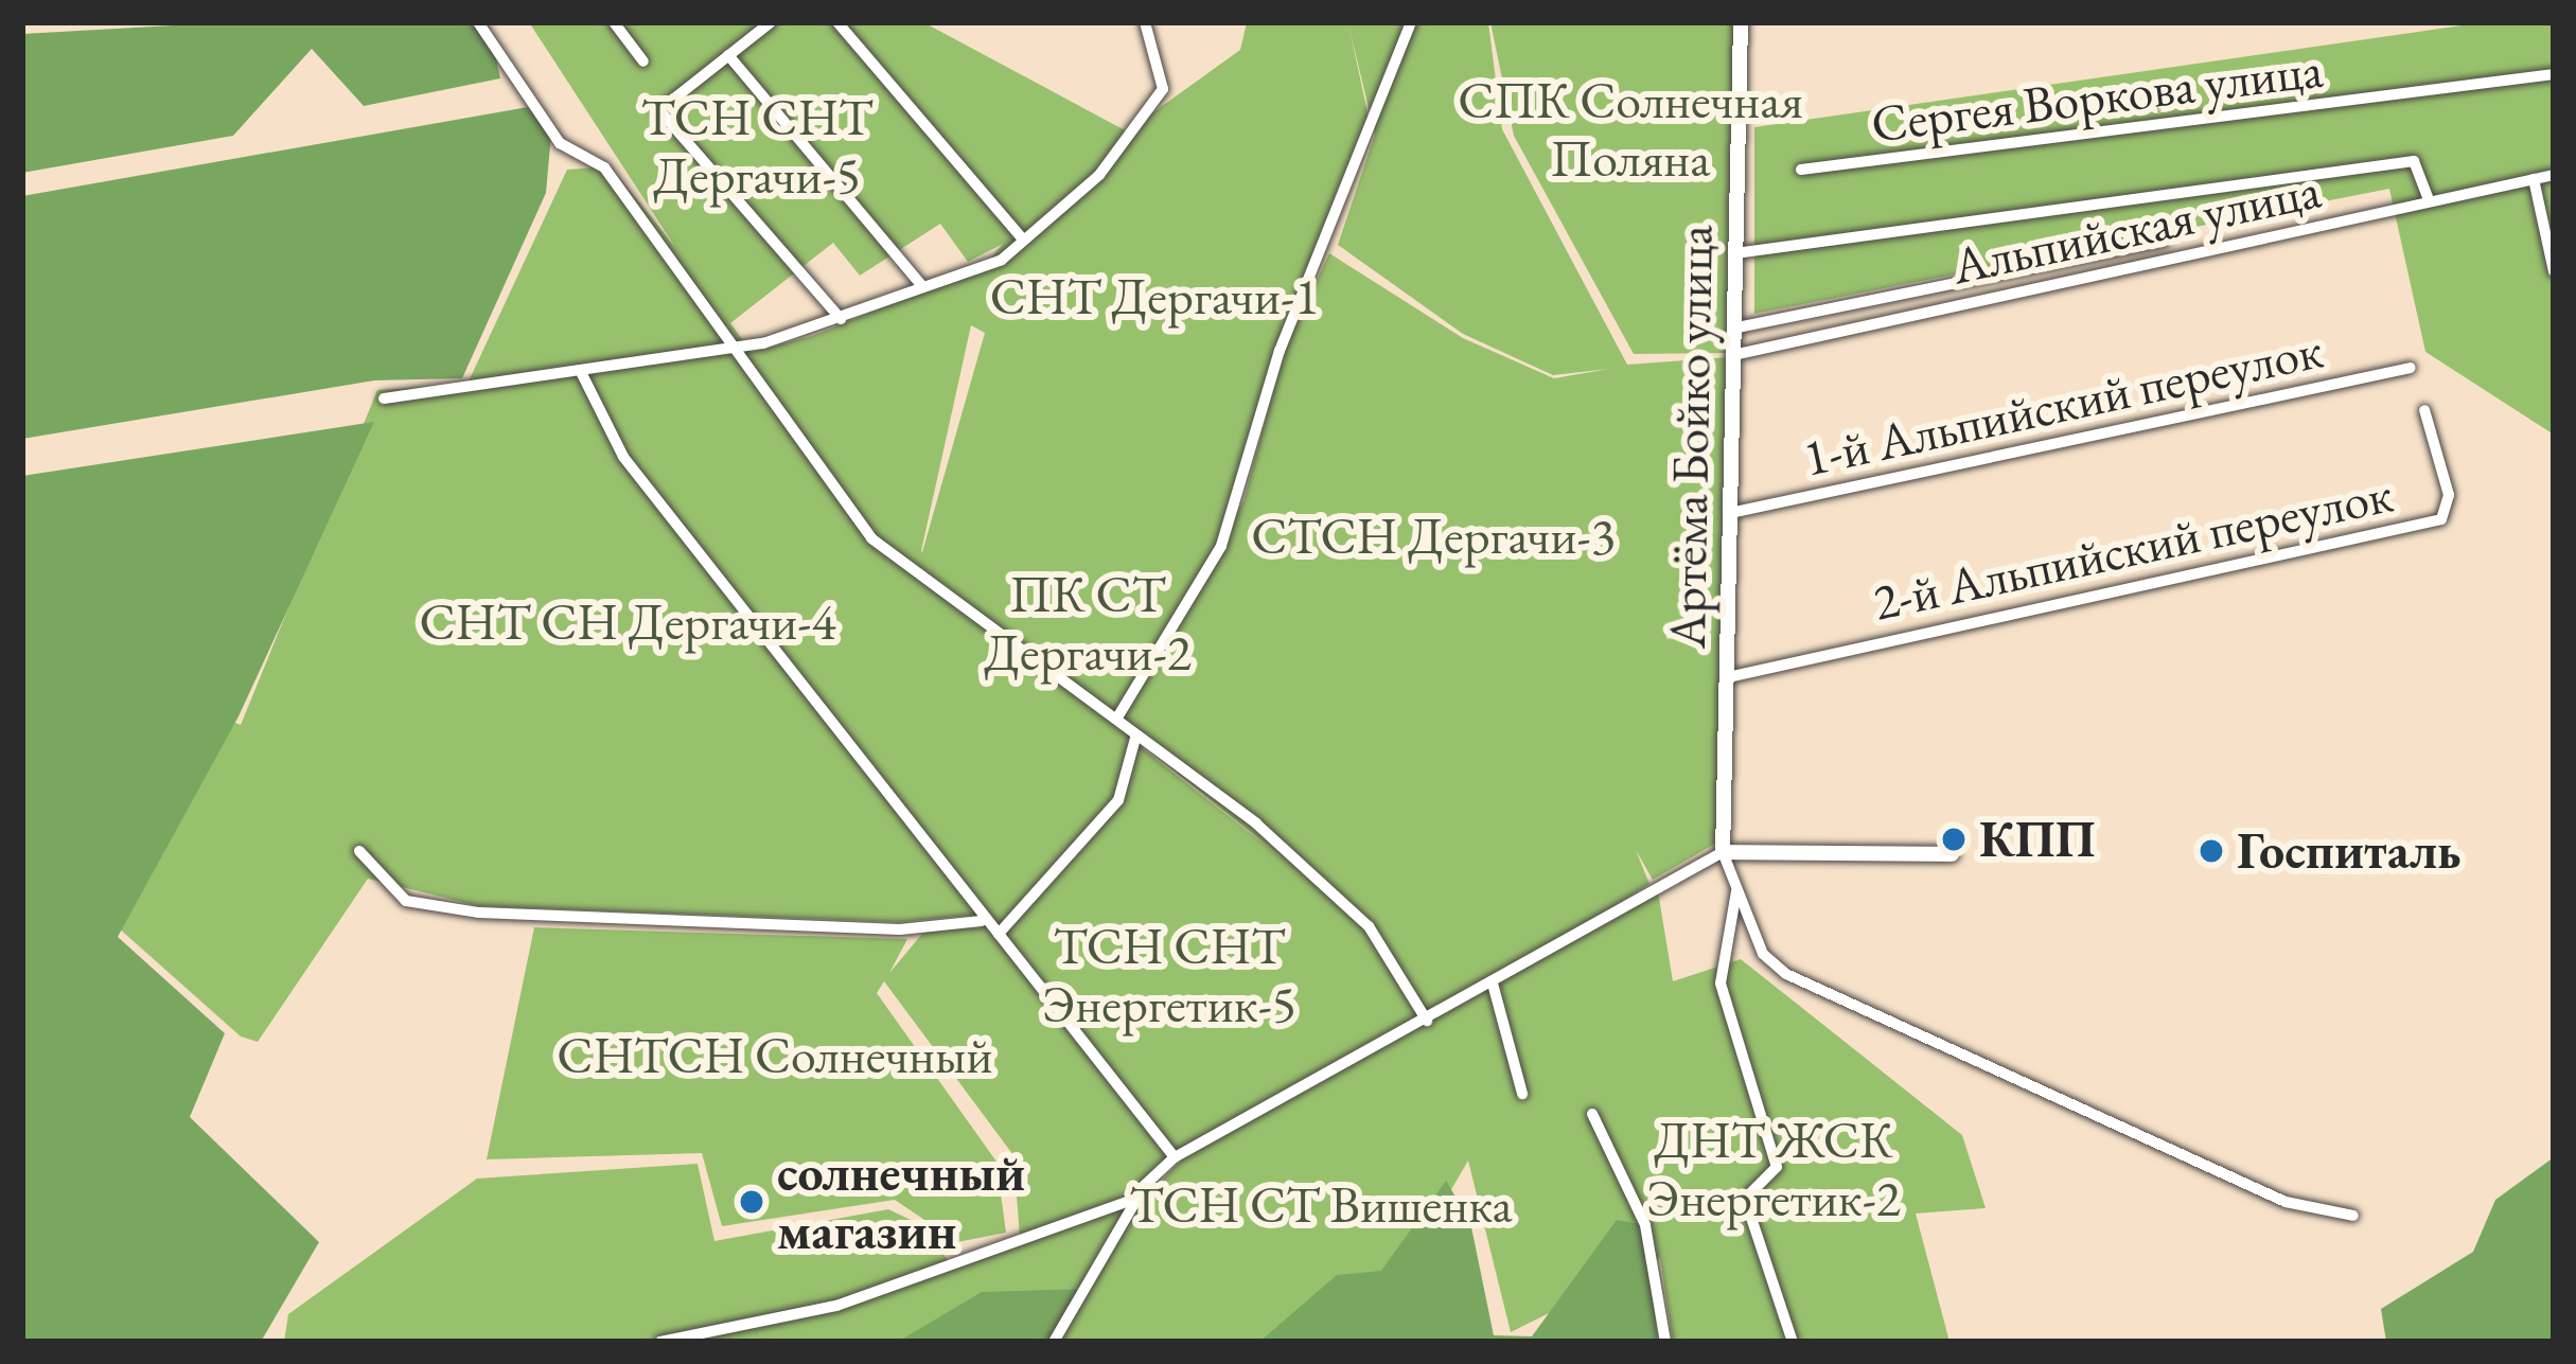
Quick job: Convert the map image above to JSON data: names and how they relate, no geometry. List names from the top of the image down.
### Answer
{
  "streets": {
    "main road": ["Артёма Бойко улица"],
    "street": [
      "Сергея Воркова улица",
      "Альпийская улица",
      "1-й Альпийский переулок",
      "2-й Альпийский переулок"
    ]
  },
  "crossings": [
    ["Альпийская улица", "Артёма Бойко улица"],
    ["1-й Альпийский переулок", "Артёма Бойко улица"],
    ["Артёма Бойко улица", "2-й Альпийский переулок"]
  ],
  "parks": [
    "СПК Солнечная Поляна",
    "ТСН СНТ Дергачи-5",
    "СНТ Дергачи-1",
    "СТСН Дергачи-3",
    "ПК СТ Дергачи-2",
    "СНТ СН Дергачи-4",
    "ТСН СНТ Энергетик-5",
    "СНТСН Солнечный",
    "ДНТ ЖСК Энергетик-2",
    "ТСН СТ Вишенка"
  ],
  "places": ["КПП", "Госпиталь", "солнечный магазин"]
}
